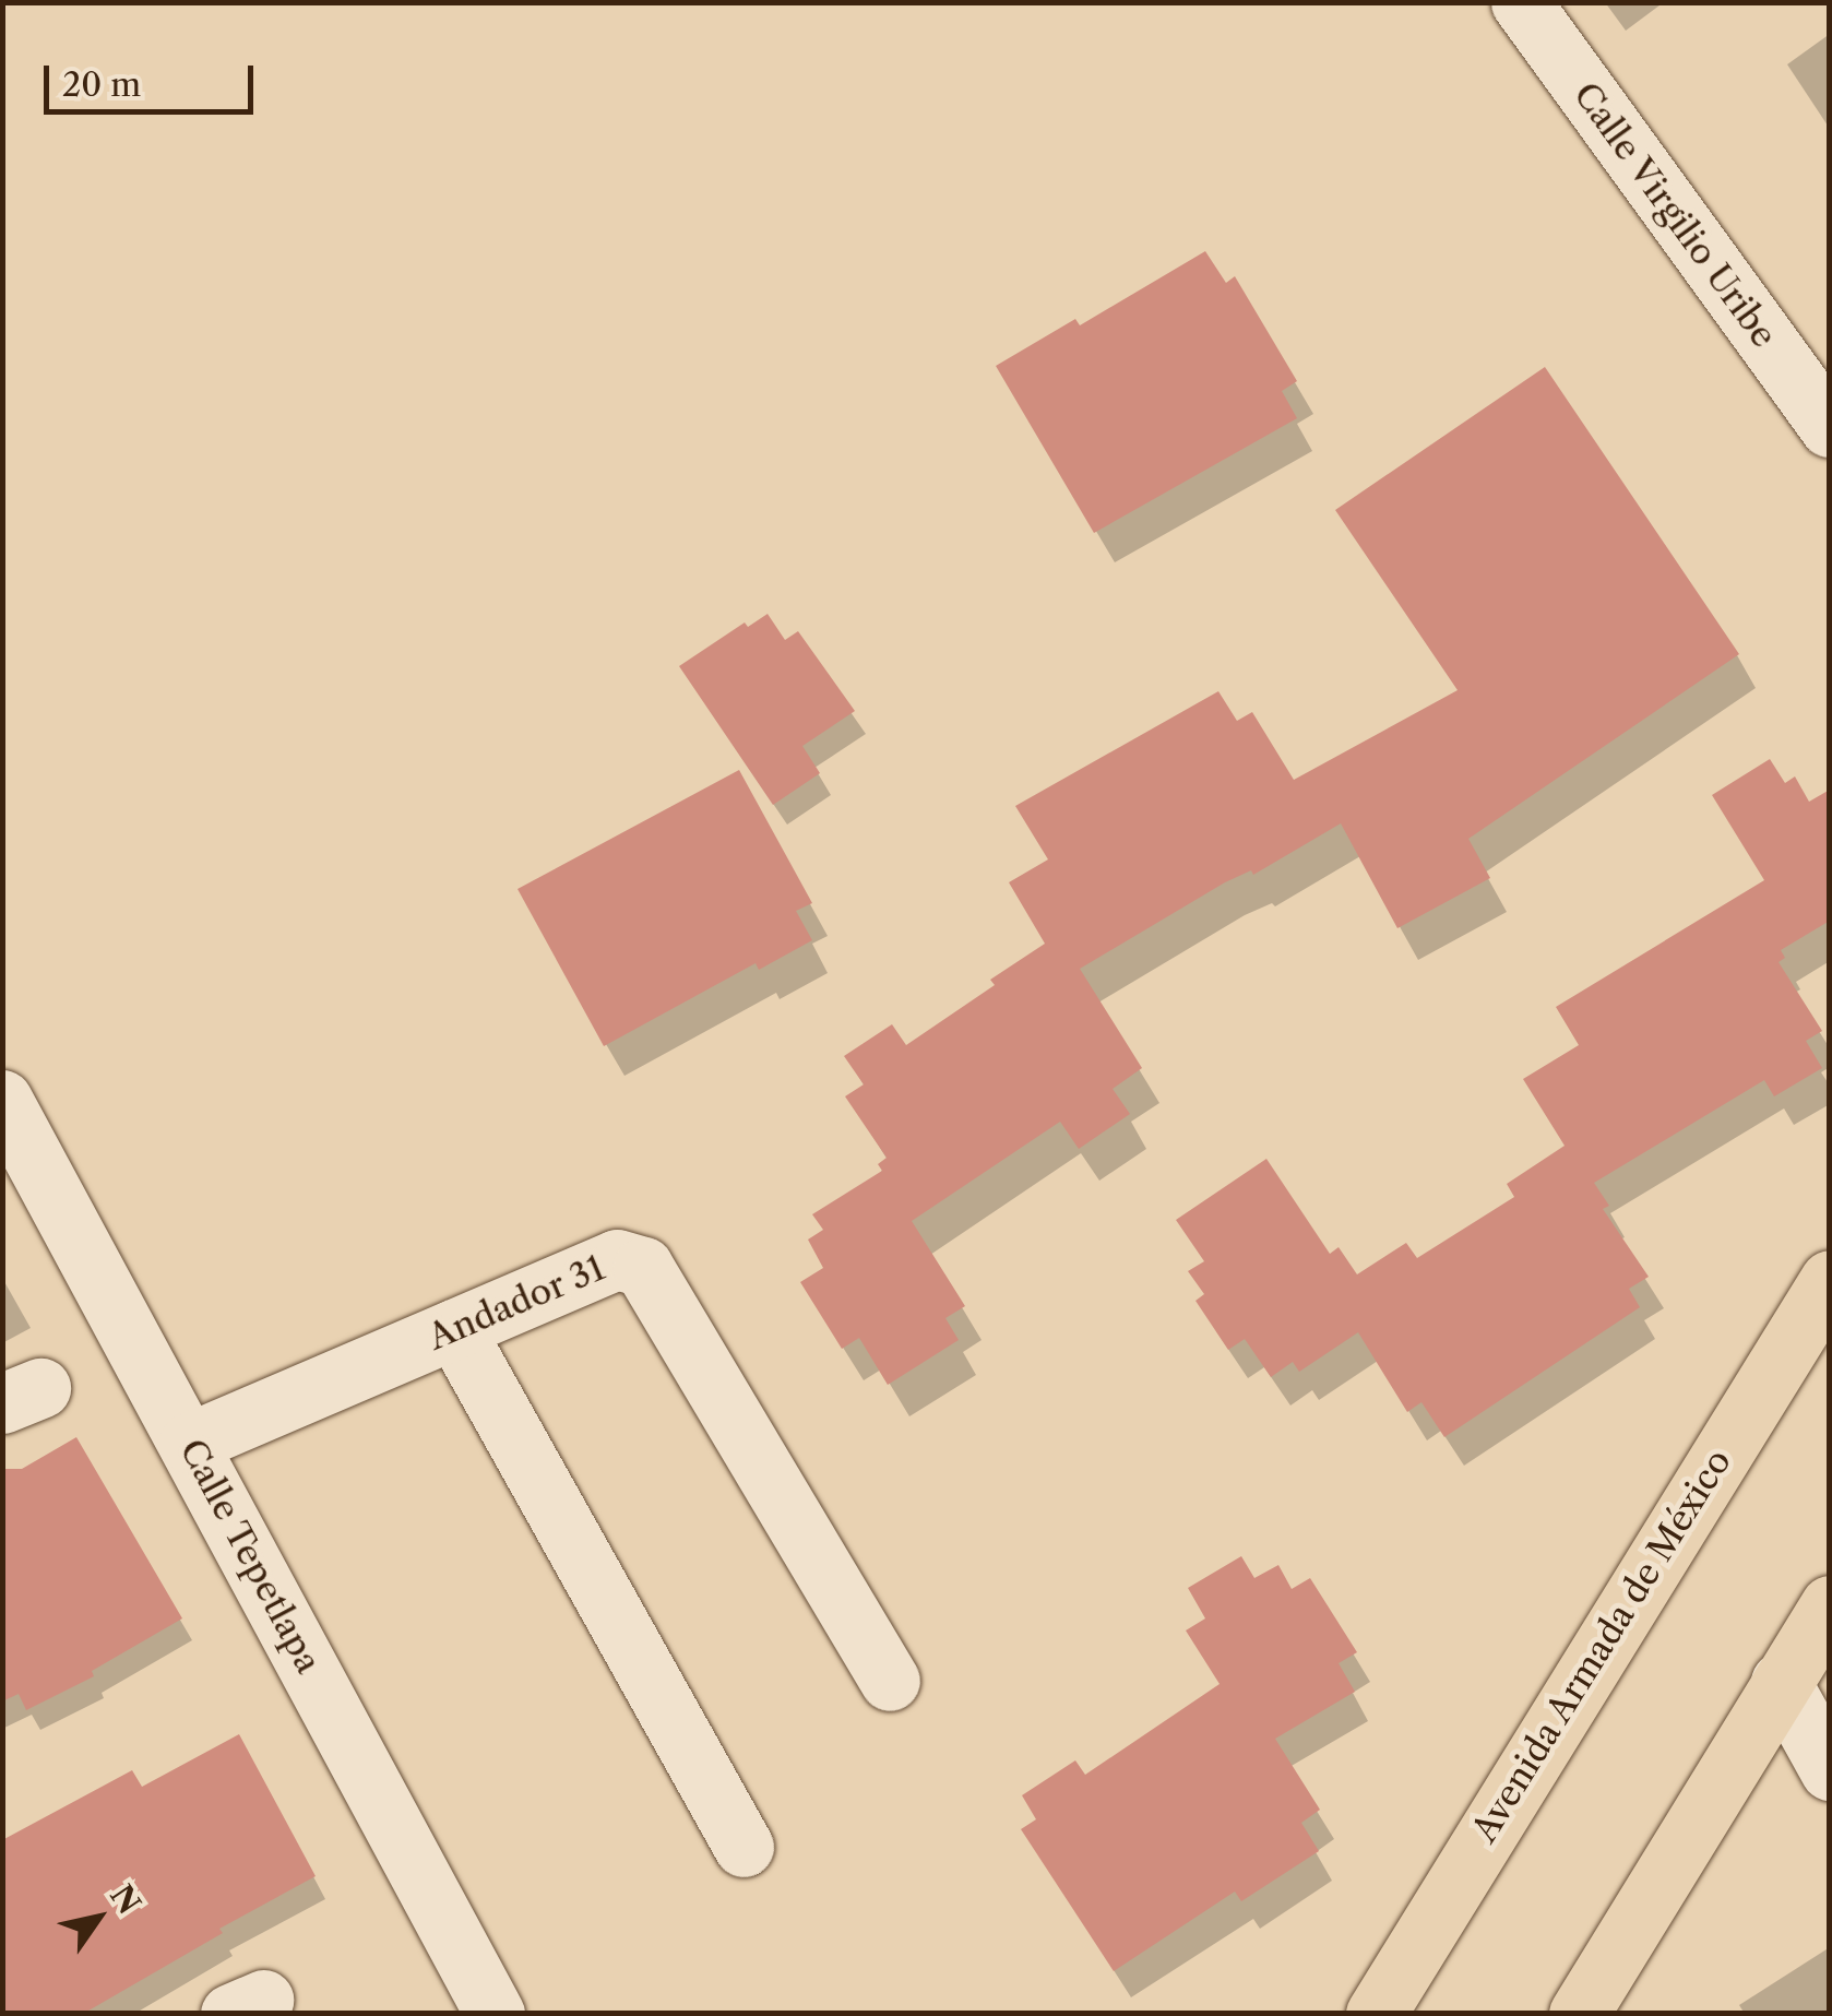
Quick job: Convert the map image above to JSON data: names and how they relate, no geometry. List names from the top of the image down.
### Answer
{
  "streets": {
    "main road": ["Avenida Armada de México"],
    "street": ["Calle Virgilio Uribe", "Andador 31", "Calle Tepetlapa"]
  },
  "crossings": [
    ["Andador 31", "Calle Tepetlapa"]
  ],
  "scale_bar": "20 m",
  "north": "top right"
}
